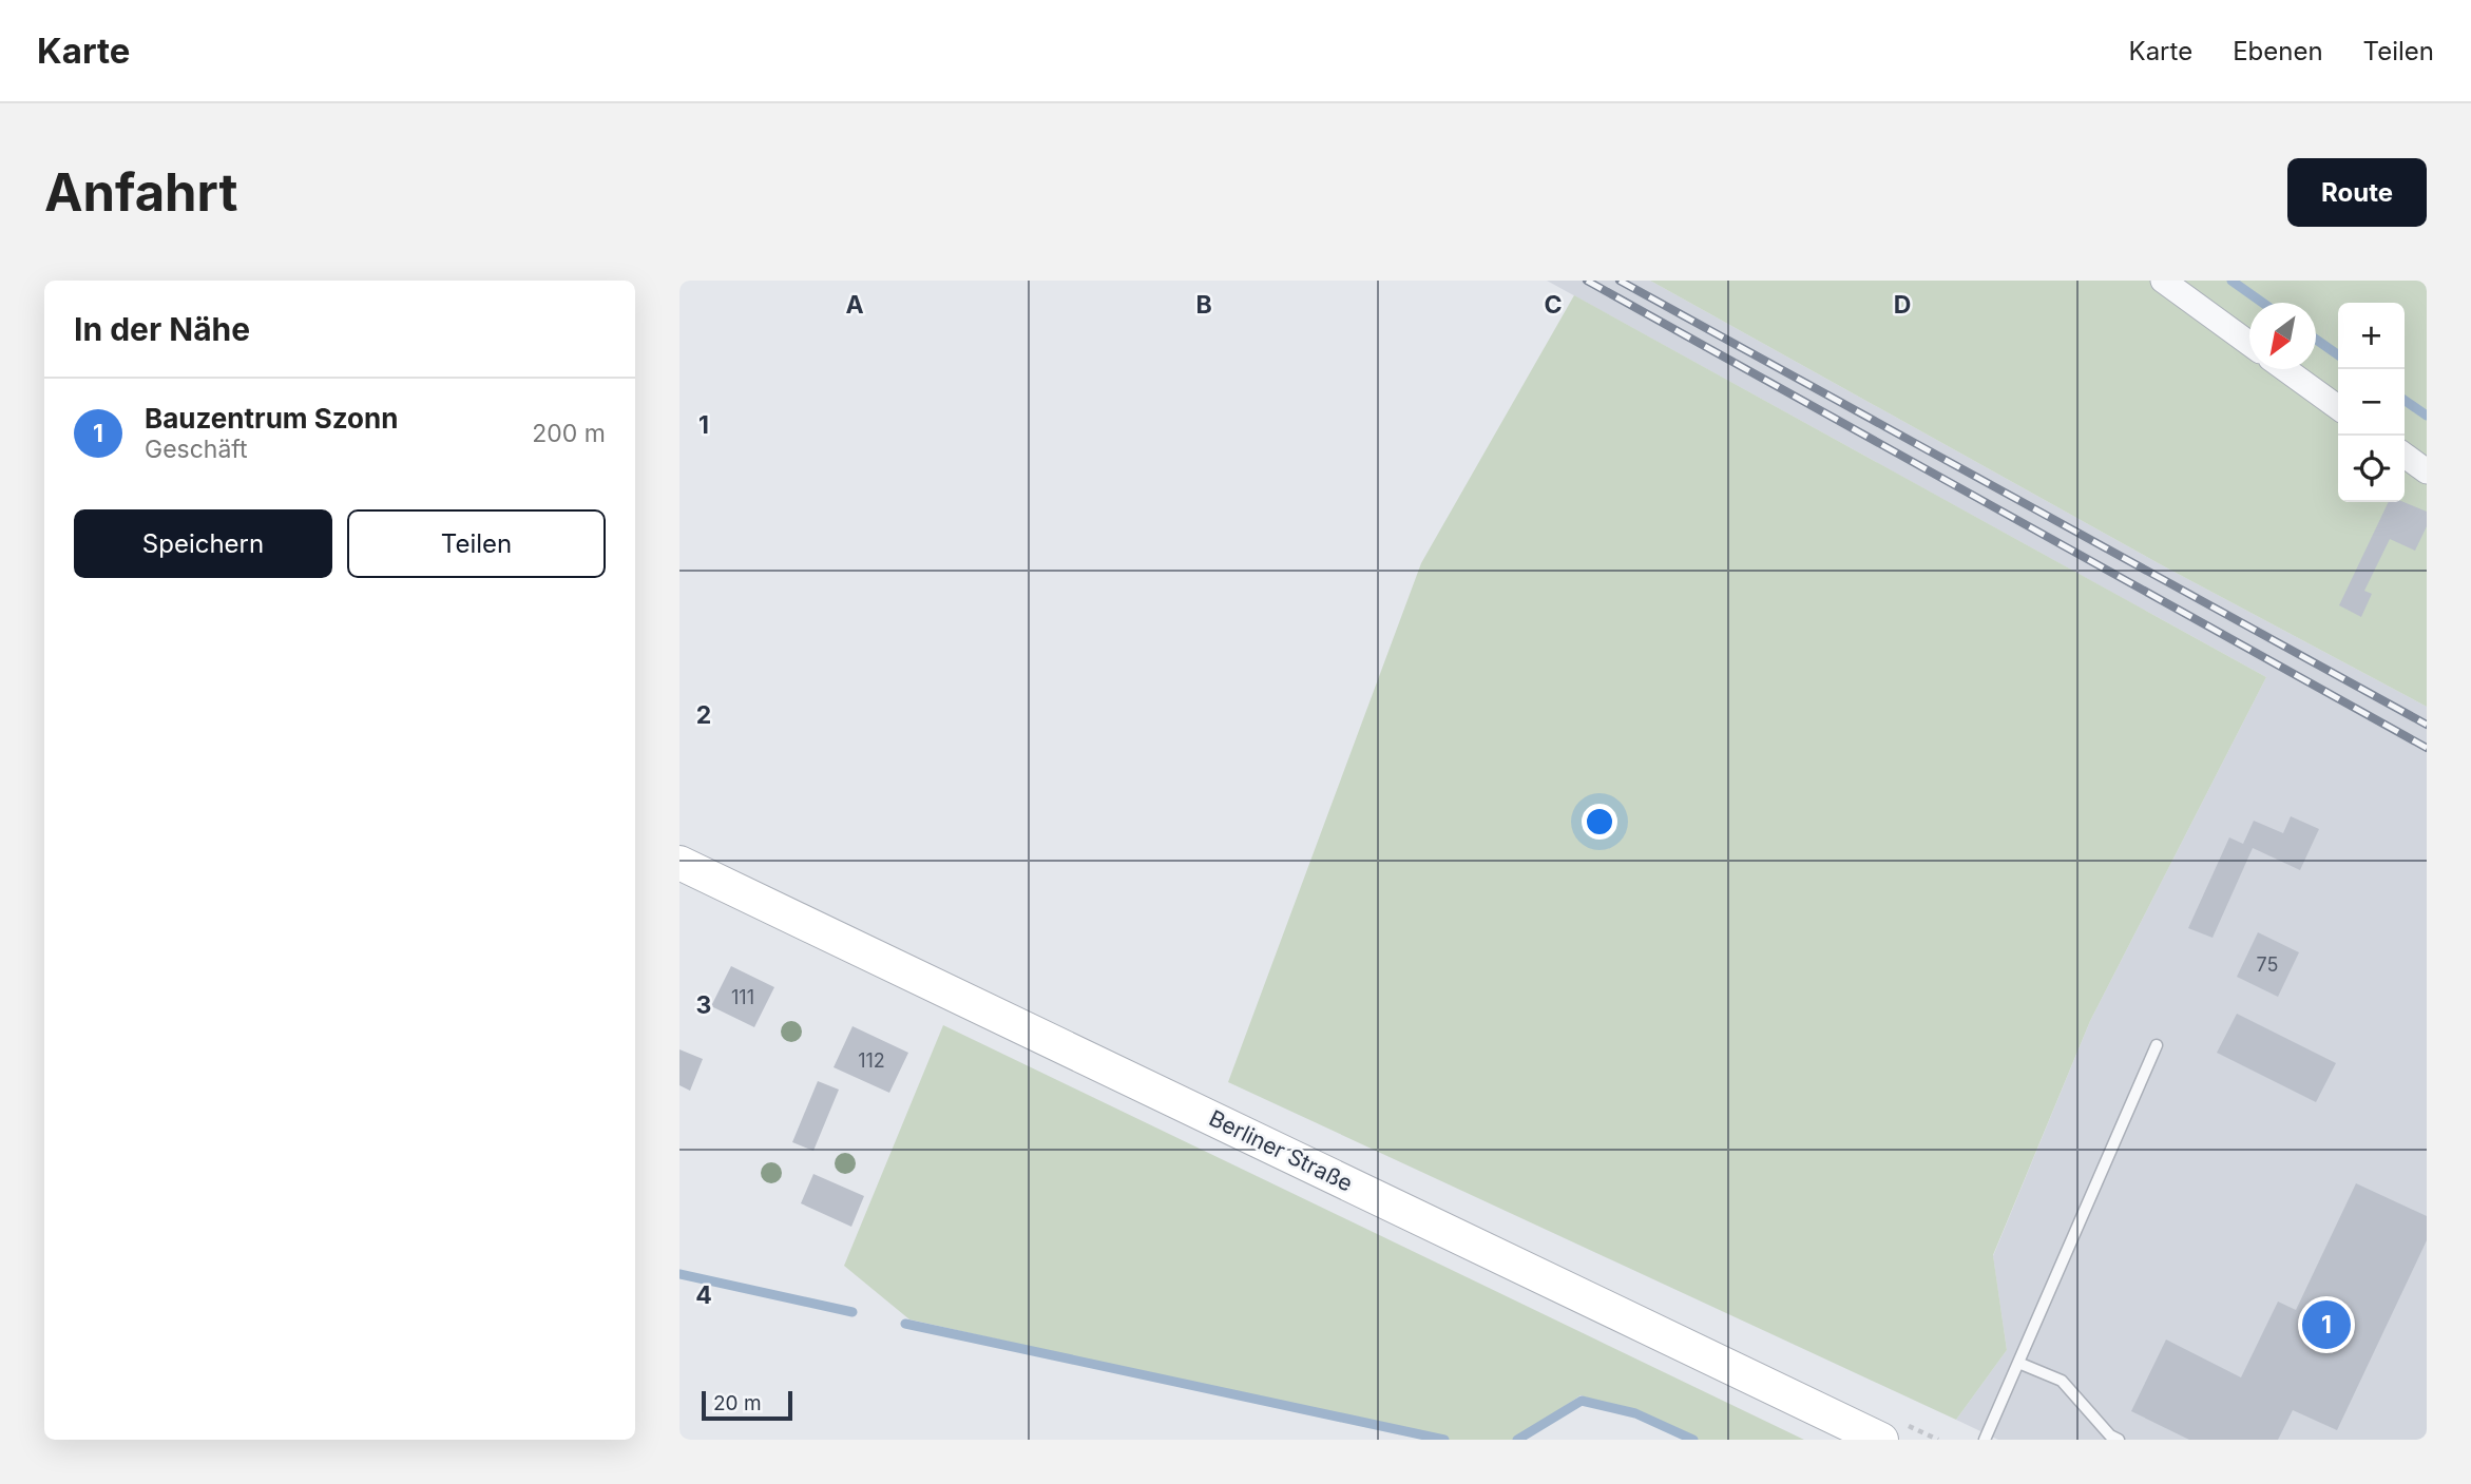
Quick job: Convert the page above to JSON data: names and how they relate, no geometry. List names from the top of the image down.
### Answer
{
  "streets": {
    "main road": ["Berliner Straße"]
  },
  "house_numbers": ["75", "111", "112"],
  "scale_bar": "20 m",
  "north": "bottom left",
  "page": {
    "header": "Karte",
    "nav": ["Karte", "Ebenen", "Teilen"],
    "buttons": [
      "Route",
      ["Speichern", "Teilen"]
    ],
    "title": "Anfahrt",
    "heading": "In der Nähe",
    "map_buttons": ["+", "−"],
    "list": [
      {
        "mark": "1",
        "name": "Bauzentrum Szonn",
        "note": "Geschäft",
        "value": "200 m"
      }
    ],
    "pins": "1",
    "scale": "20 m"
  },
  "grid": {
    "columns": [
      "A",
      "B",
      "C",
      "D"
    ],
    "rows": [
      "1",
      "2",
      "3",
      "4"
    ]
  }
}
